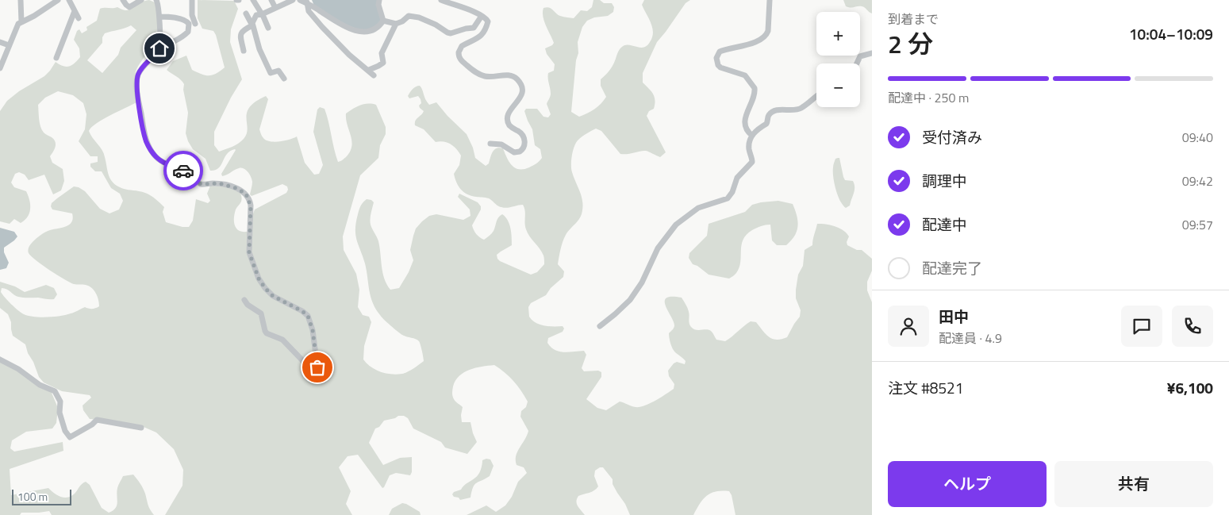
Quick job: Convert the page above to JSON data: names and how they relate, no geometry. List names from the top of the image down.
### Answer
{
  "scale_bar": "100 m",
  "page": {
    "heading": ["2 分", "到着まで", "10:04–10:09"],
    "panel": [
      "田中",
      "配達員 · 4.9",
      "注文 #8521",
      "¥6,100"
    ],
    "map_buttons": ["+", "−"],
    "bar": "配達中 · 250 m",
    "list": [
      ["受付済み", "09:40"],
      ["調理中", "09:42"],
      ["配達中", "09:57"],
      "配達完了"
    ],
    "buttons": ["ヘルプ", "共有"],
    "scale": "100 m"
  }
}
